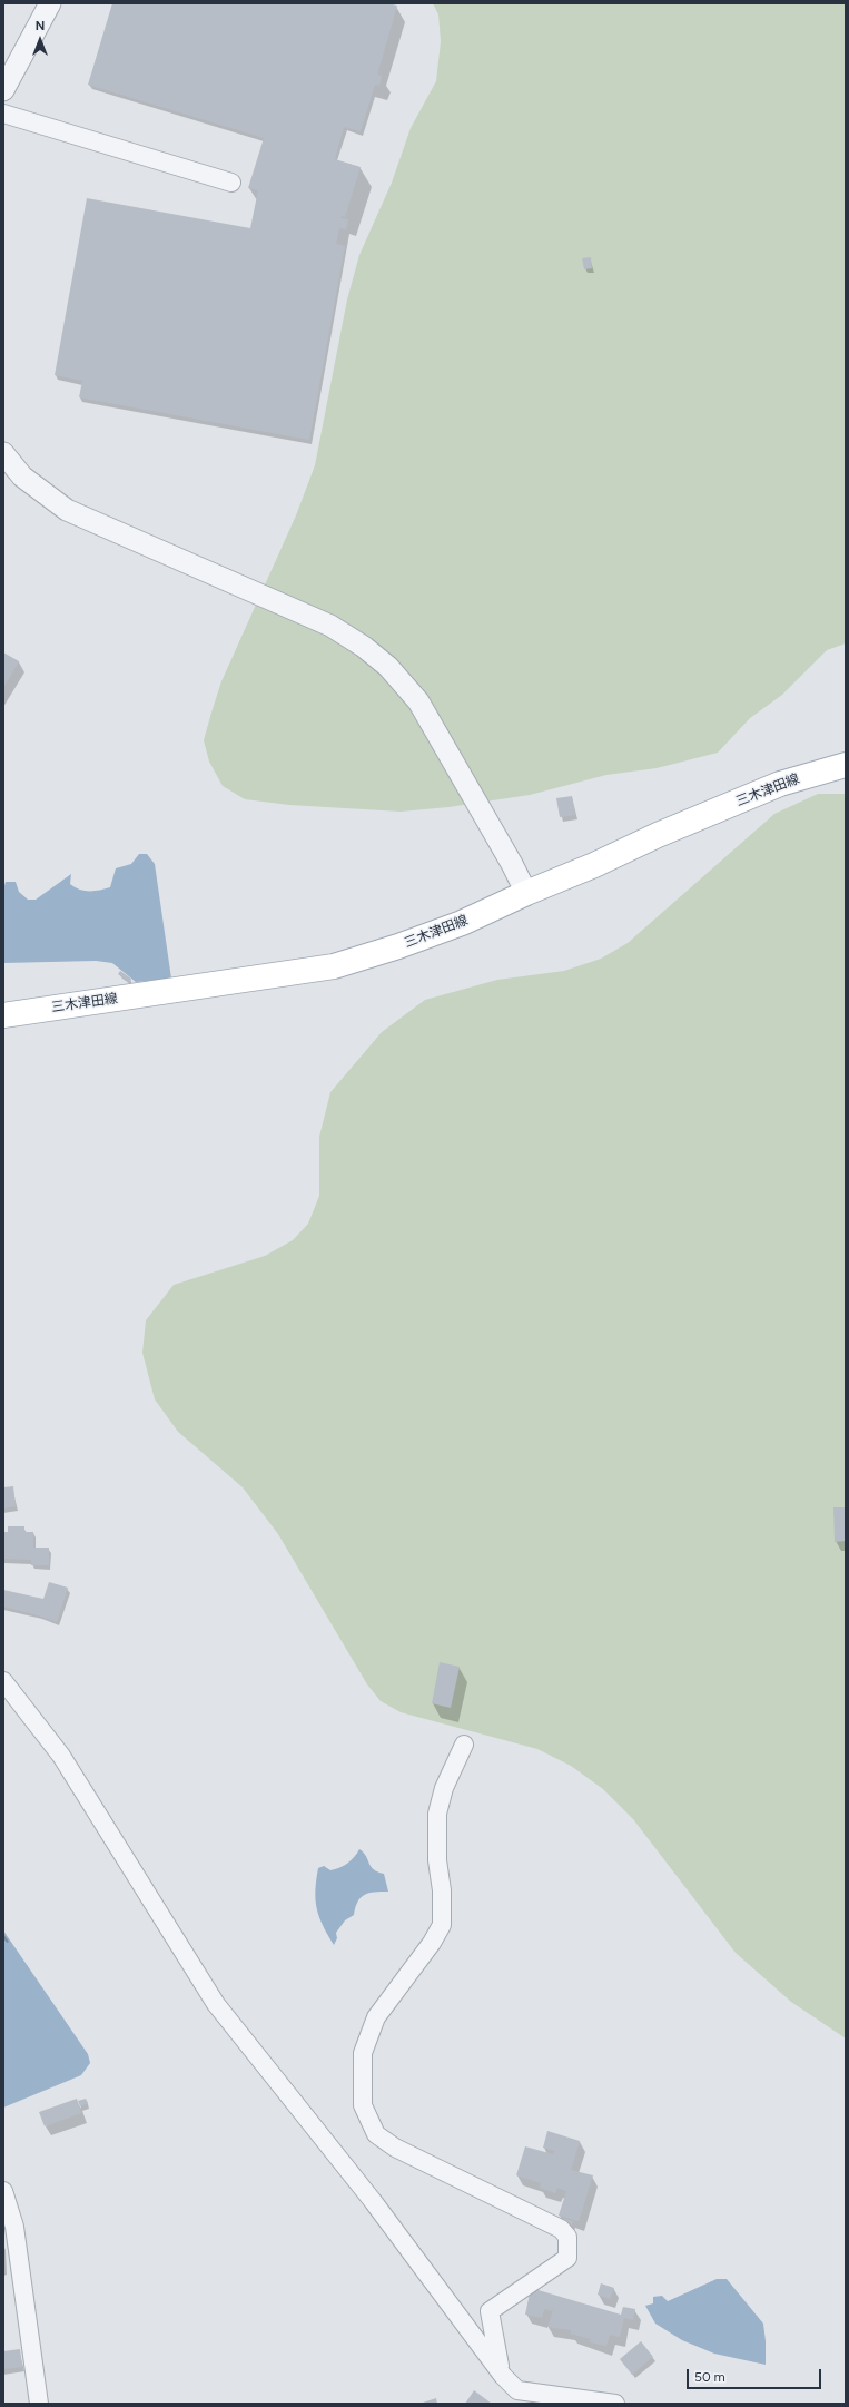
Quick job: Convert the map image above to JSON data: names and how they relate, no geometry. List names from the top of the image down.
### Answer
{
  "streets": {
    "main road": ["三木津田線"]
  },
  "scale_bar": "50 m",
  "north": "top"
}
